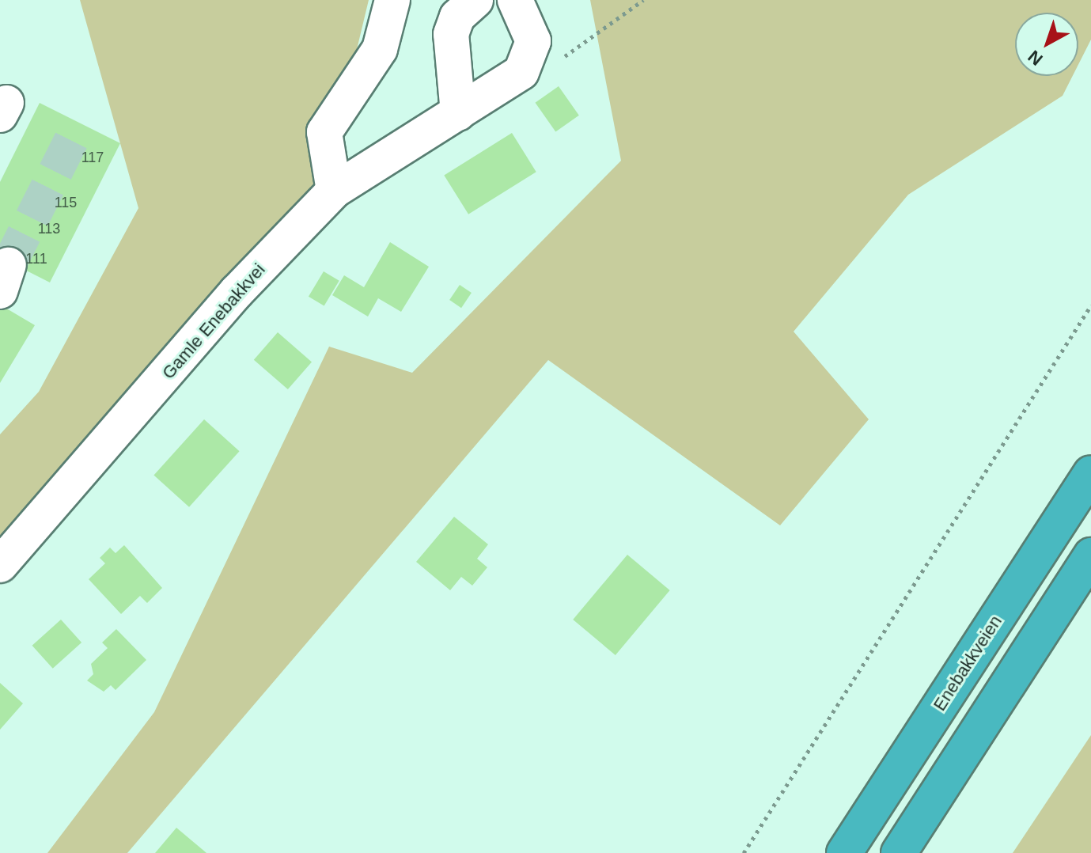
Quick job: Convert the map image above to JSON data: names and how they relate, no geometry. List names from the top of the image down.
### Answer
{
  "streets": {
    "highway": ["Enebakkveien"],
    "street": ["Gamle Enebakkvei"]
  },
  "house_numbers": [
    "117",
    "115",
    "113",
    "111"
  ],
  "north": "bottom left"
}
